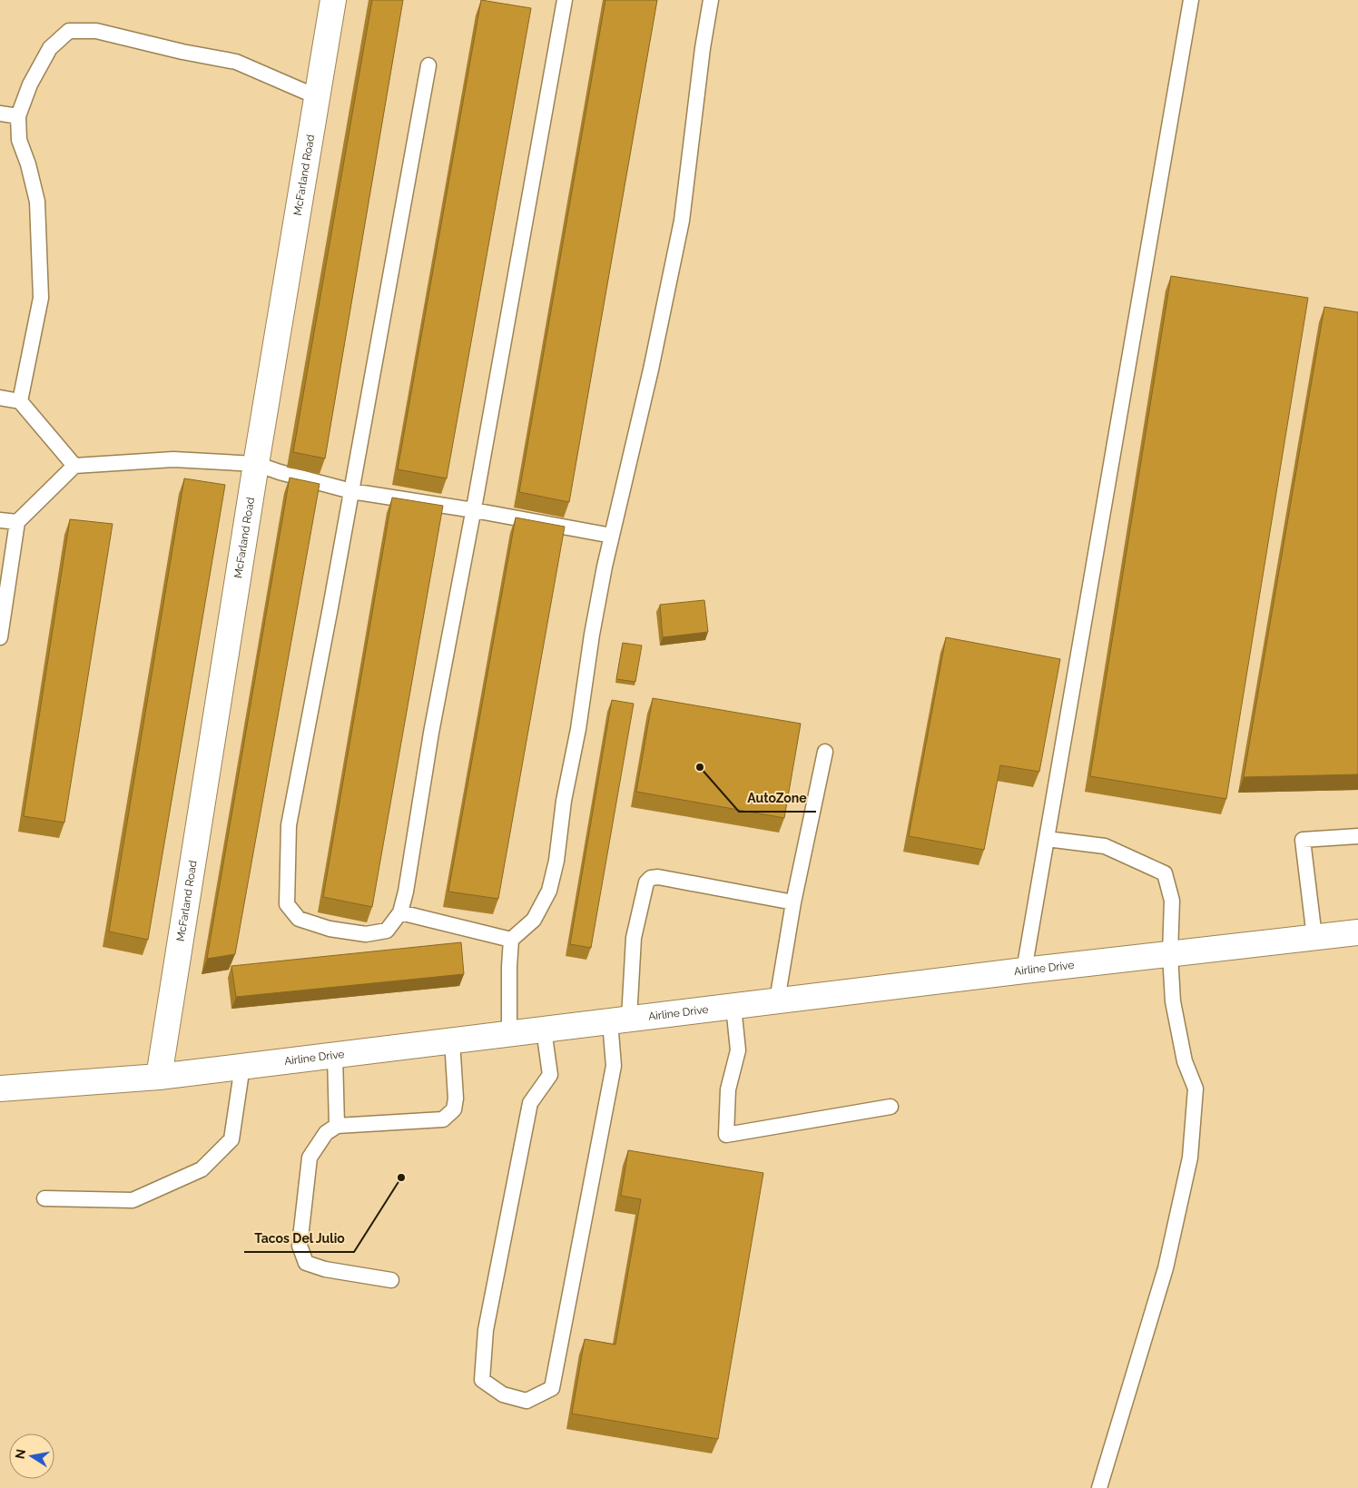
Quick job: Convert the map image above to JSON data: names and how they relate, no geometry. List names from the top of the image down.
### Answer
{
  "streets": {
    "main road": ["McFarland Road", "Airline Drive"]
  },
  "crossings": [
    ["McFarland Road", "Airline Drive"]
  ],
  "places": ["AutoZone", "Tacos Del Julio"],
  "north": "left"
}
